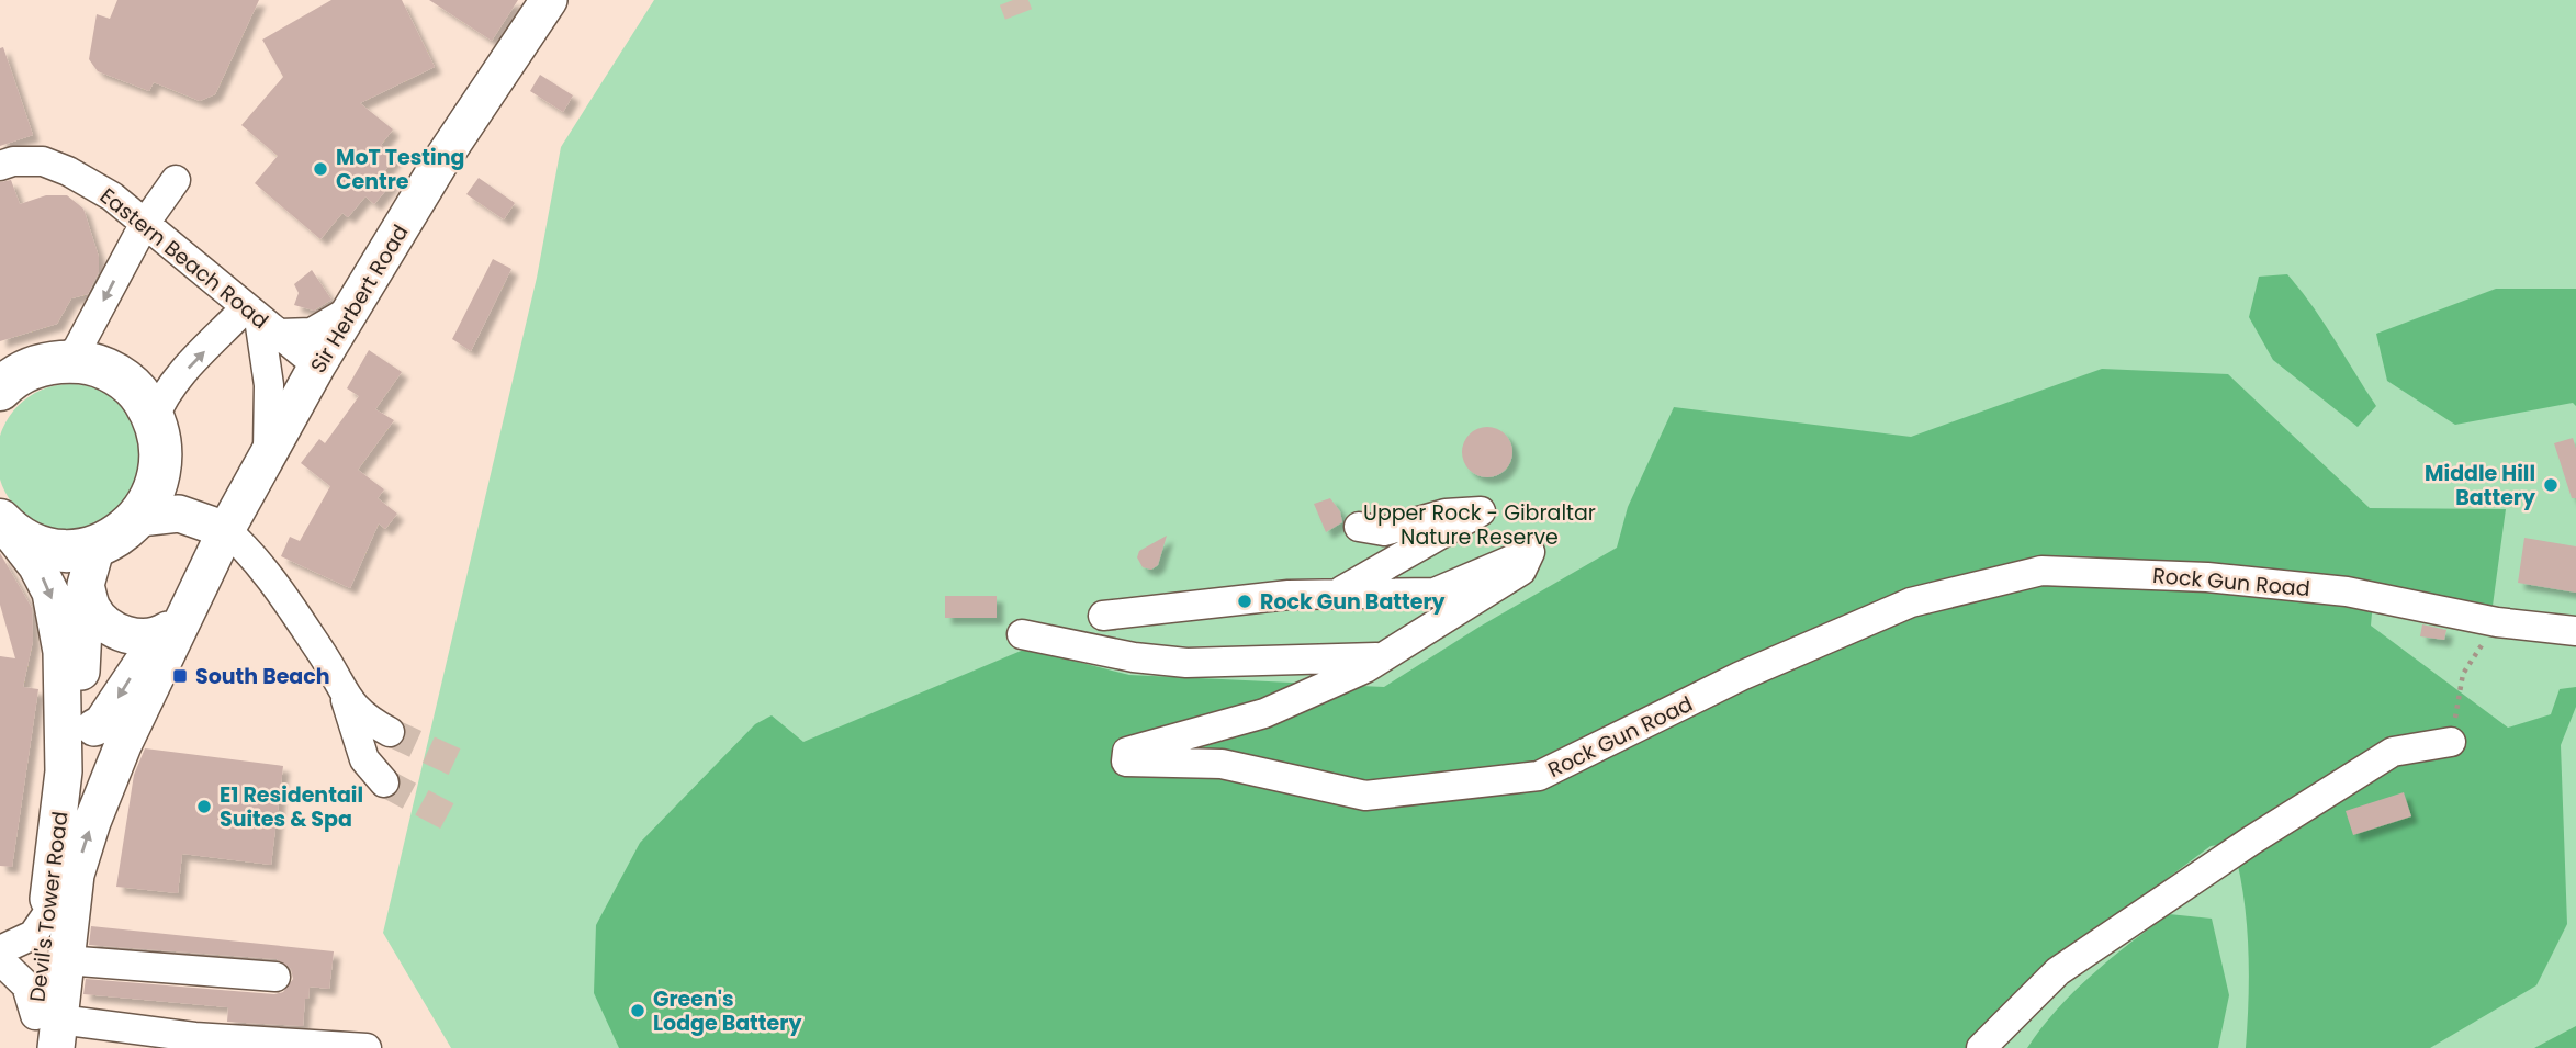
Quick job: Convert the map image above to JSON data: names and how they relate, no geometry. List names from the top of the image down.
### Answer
{
  "streets": {
    "main road": ["Sir Herbert Road", "Devil's Tower Road"],
    "street": ["Eastern Beach Road", "Rock Gun Road"]
  },
  "crossings": [
    ["Eastern Beach Road", "Sir Herbert Road"],
    ["Sir Herbert Road", "Devil's Tower Road"]
  ],
  "parks": ["Upper Rock - Gibraltar Nature Reserve"],
  "places": {
    "other": [
      "MoT Testing Centre",
      "Middle Hill Battery",
      "Rock Gun Battery",
      "E1 Residentail Suites & Spa",
      "Green's Lodge Battery"
    ],
    "transit": ["South Beach"]
  }
}
